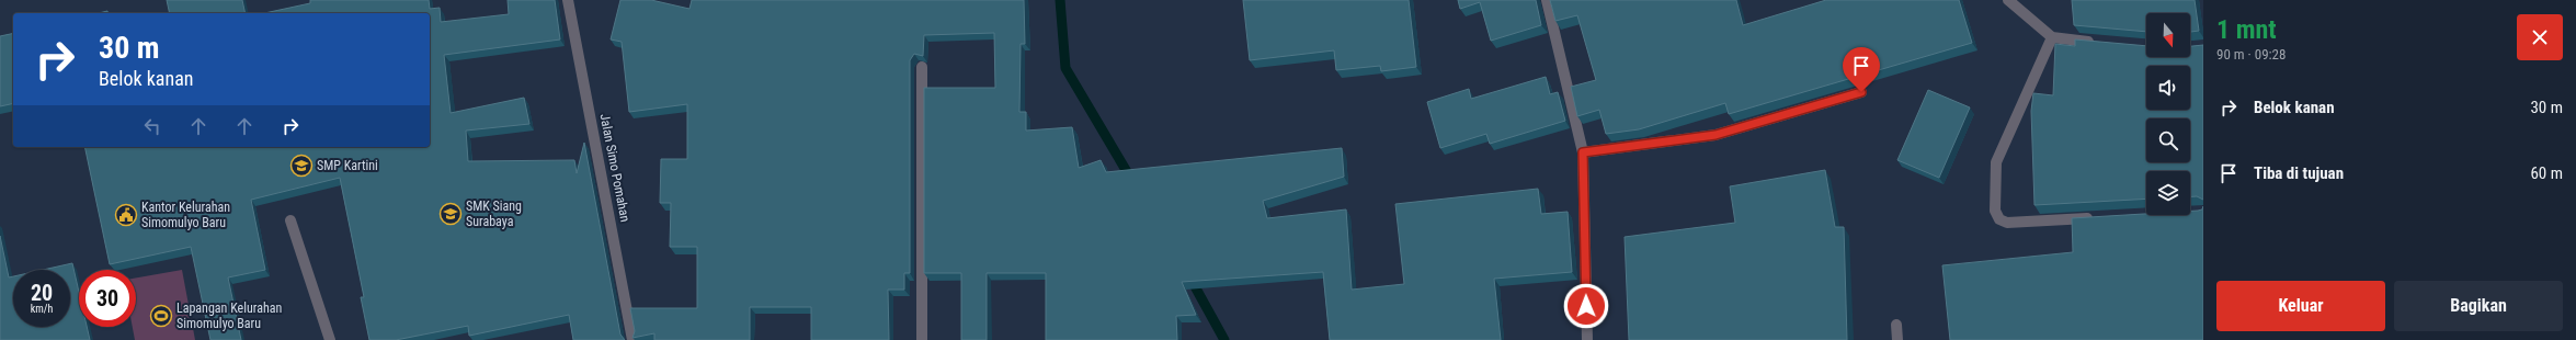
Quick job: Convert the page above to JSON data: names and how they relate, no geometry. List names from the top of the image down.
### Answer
{
  "streets": {
    "street": ["Jalan Simo Pomahan"]
  },
  "places": {
    "school or university": ["SMP Kartini", "SMK Siang Surabaya"],
    "public building": ["Kantor Kelurahan Simomulyo Baru"],
    "sports": ["Lapangan Kelurahan Simomulyo Baru"]
  },
  "north": "bottom",
  "page": {
    "heading": ["1 mnt", "90 m · 09:28"],
    "turn": ["30 m", "Belok kanan"],
    "list": [
      {
        "name": "Belok kanan",
        "value": "30 m"
      },
      {
        "name": "Tiba di tujuan",
        "value": "60 m"
      }
    ],
    "speed": "20 km/h",
    "limit": "30",
    "buttons": ["Keluar", "Bagikan"]
  }
}
